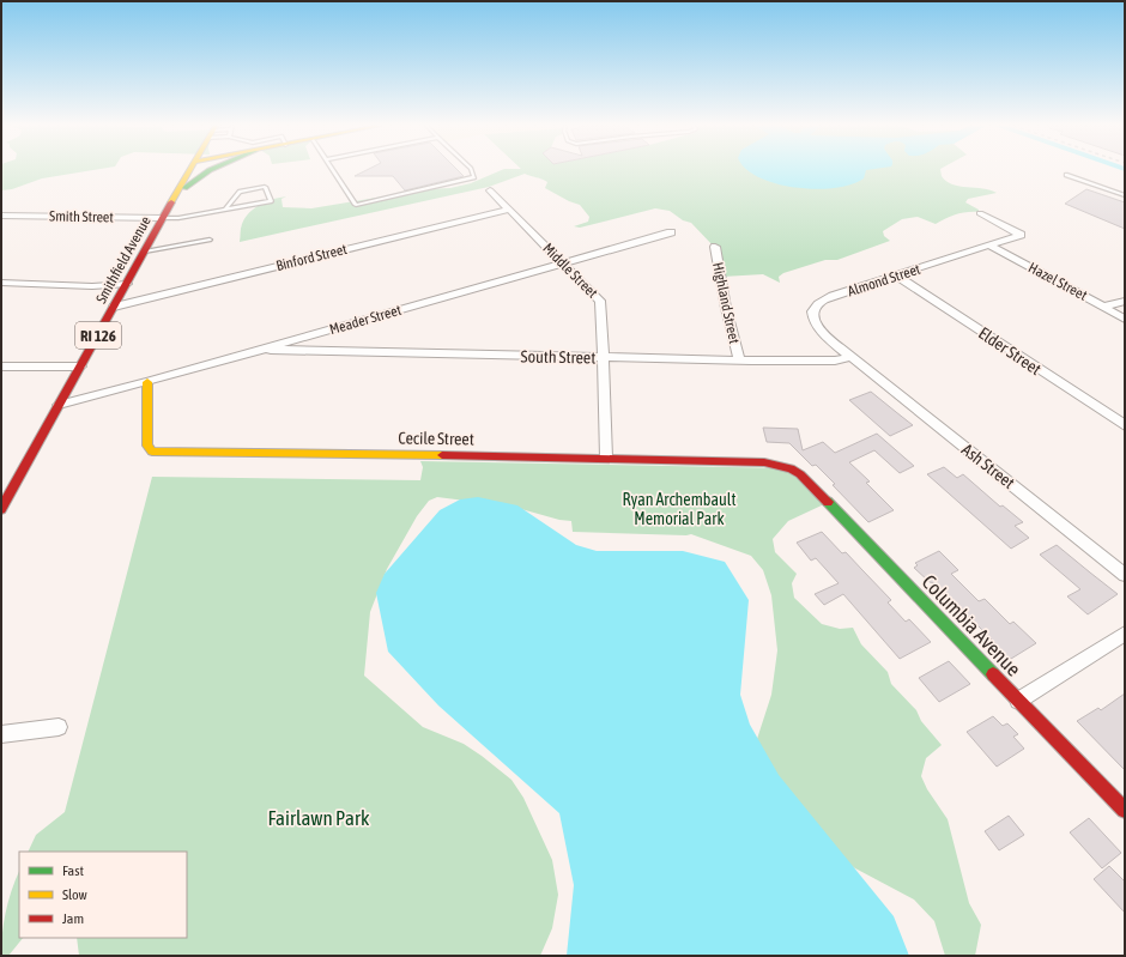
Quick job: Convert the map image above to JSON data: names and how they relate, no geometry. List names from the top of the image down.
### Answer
{
  "streets": {
    "street": [
      "Smith Street",
      "Binford Street",
      "Smithfield Avenue",
      "Middle Street",
      "Almond Street",
      "Hazel Street",
      "Highland Street",
      "Meader Street",
      "RI 126",
      "Elder Street",
      "South Street",
      "Cecile Street",
      "Ash Street",
      "Columbia Avenue"
    ]
  },
  "crossings": [
    ["Smith Street", "Smithfield Avenue"],
    ["Binford Street", "Smithfield Avenue"],
    ["Binford Street", "Middle Street"],
    ["Smithfield Avenue", "Meader Street"],
    ["Middle Street", "Meader Street"],
    ["Middle Street", "South Street"],
    ["Middle Street", "Cecile Street"],
    ["Almond Street", "Hazel Street"],
    ["Almond Street", "Elder Street"],
    ["Almond Street", "South Street"],
    ["Almond Street", "Ash Street"],
    ["Highland Street", "South Street"],
    ["Meader Street", "South Street"],
    ["Meader Street", "Cecile Street"],
    ["South Street", "Ash Street"],
    ["Cecile Street", "Columbia Avenue"]
  ],
  "parks": ["Ryan Archembault Memorial Park", "Fairlawn Park"],
  "legend": ["Fast", "Slow", "Jam"]
}
